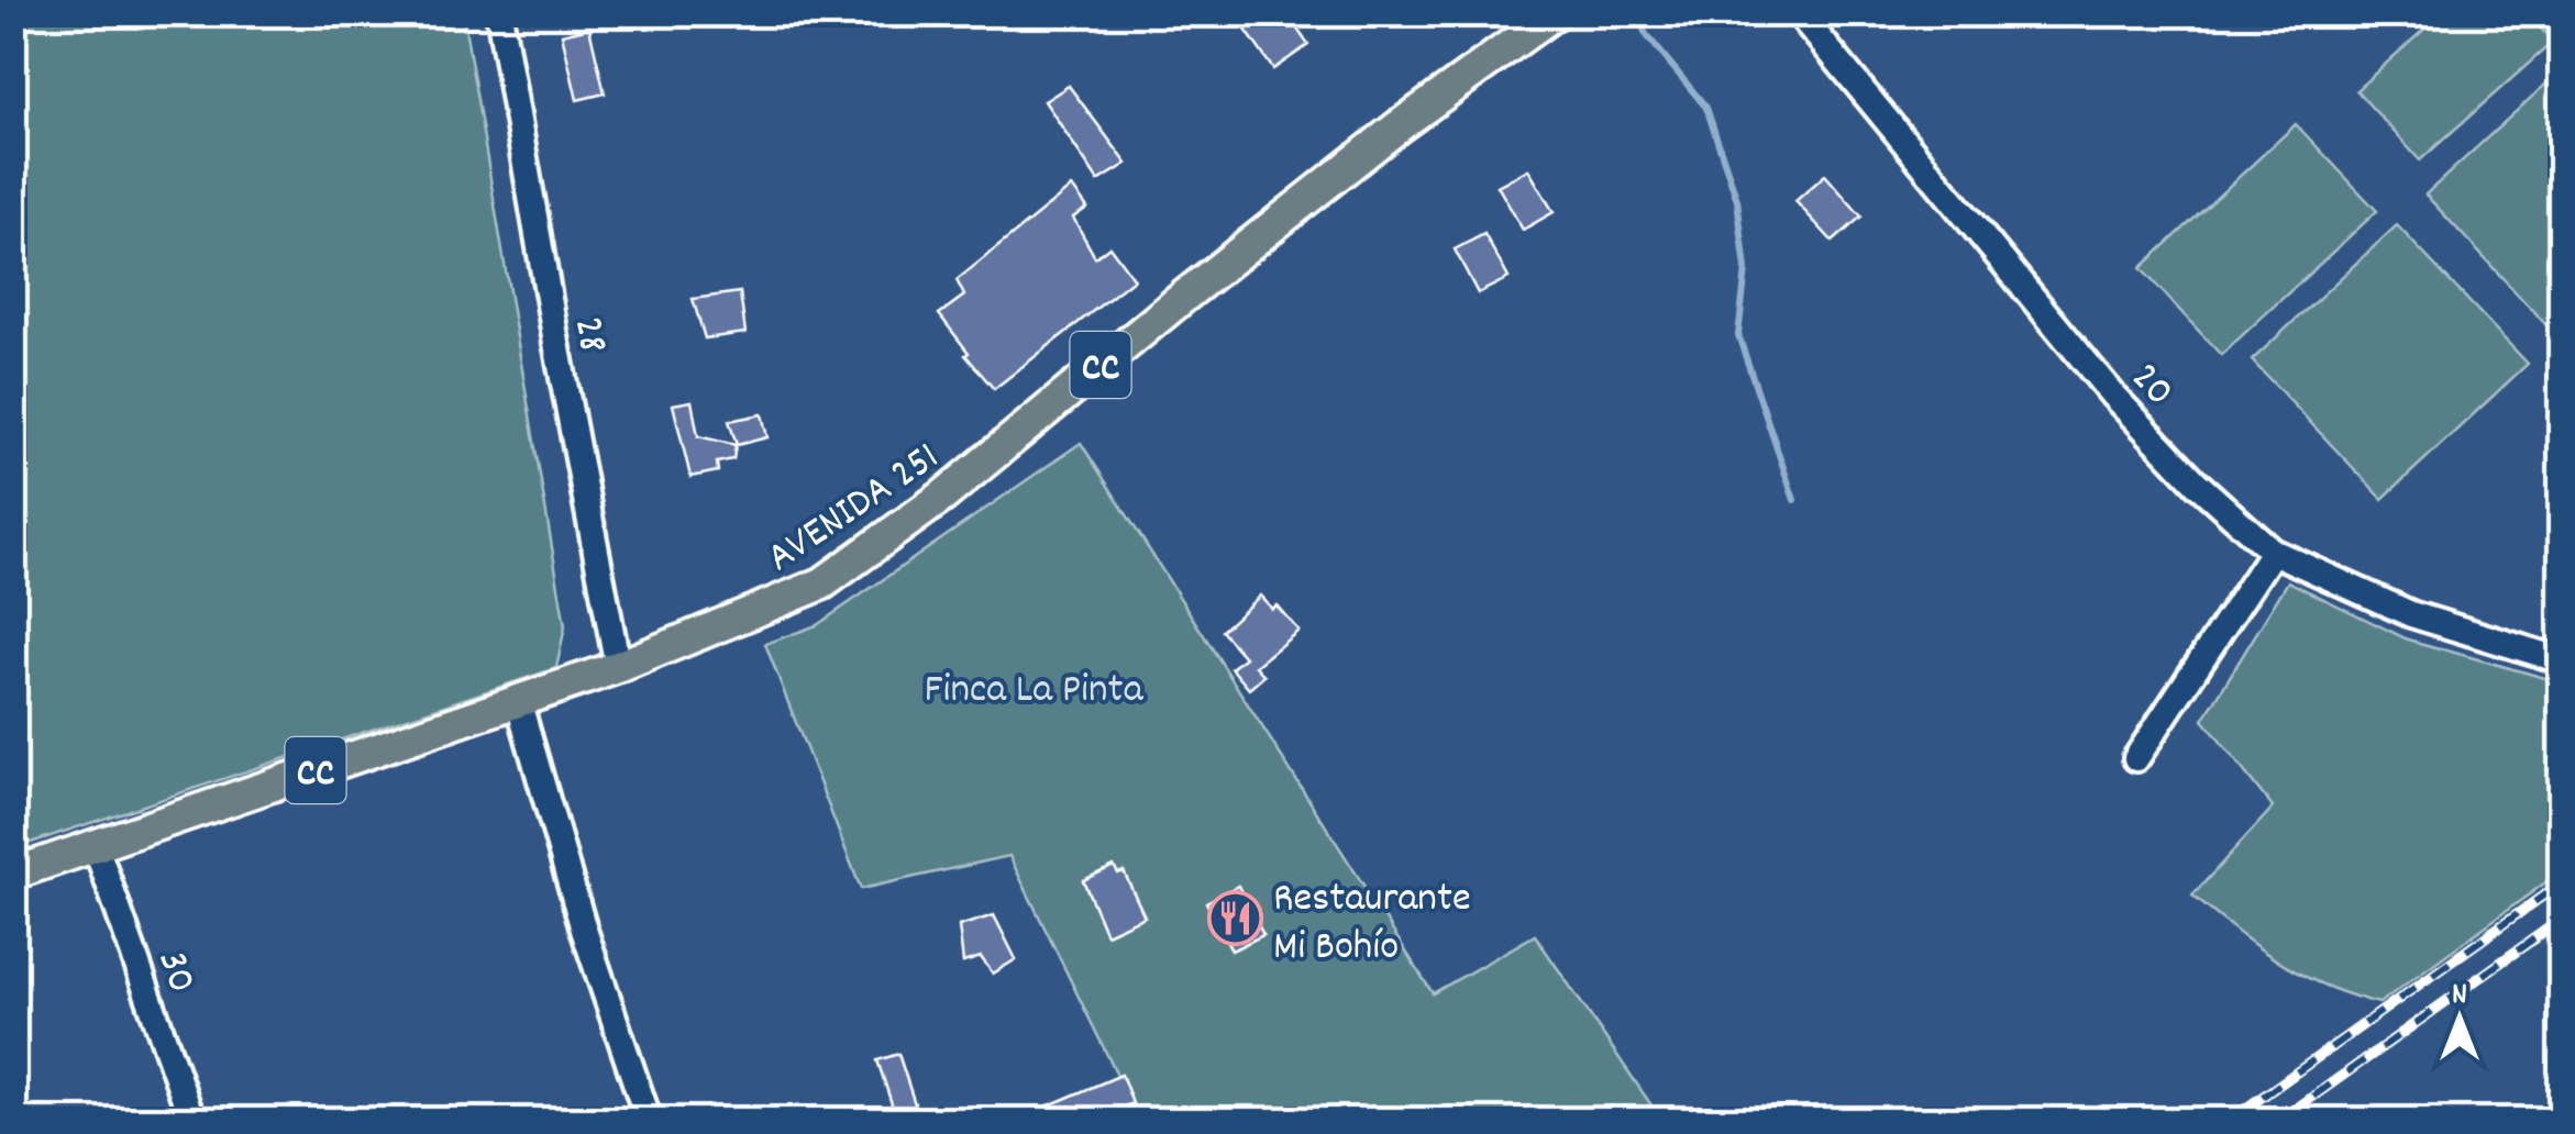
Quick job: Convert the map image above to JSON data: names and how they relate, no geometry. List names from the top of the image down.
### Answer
{
  "streets": {
    "main road": ["CC", "AVENIDA 251"],
    "street": ["28", "20", "30"]
  },
  "crossings": [
    ["28", "AVENIDA 251"],
    ["AVENIDA 251", "30"]
  ],
  "parks": ["Finca La Pinta"],
  "places": {
    "restaurant": ["Restaurante Mi Bohío"]
  },
  "north": "top"
}
